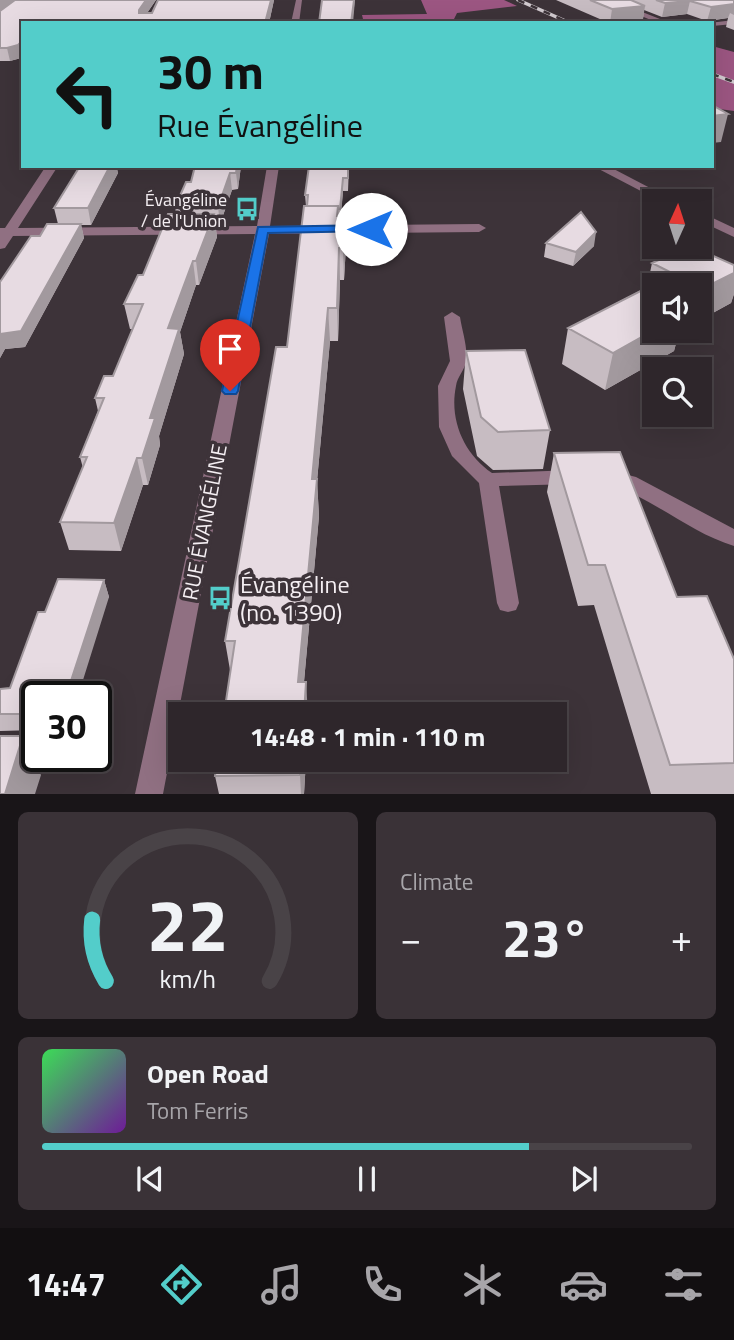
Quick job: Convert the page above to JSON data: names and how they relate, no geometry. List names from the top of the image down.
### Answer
{
  "streets": {
    "street": ["RUE ÉVANGÉLINE"]
  },
  "places": {
    "bus stop": ["Évangéline / de l'Union", "Évangéline (no. 1390)"]
  },
  "north": "top",
  "page": {
    "turn": ["30 m", "Rue Évangéline"],
    "limit": "30",
    "trip": "14:48 · 1 min · 110 m",
    "tile": "Climate",
    "heat": ["−", "23°", "+"],
    "song": ["Open Road", "Tom Ferris"],
    "tabs": "14:47",
    "gauge": ["22", "km/h"]
  }
}
